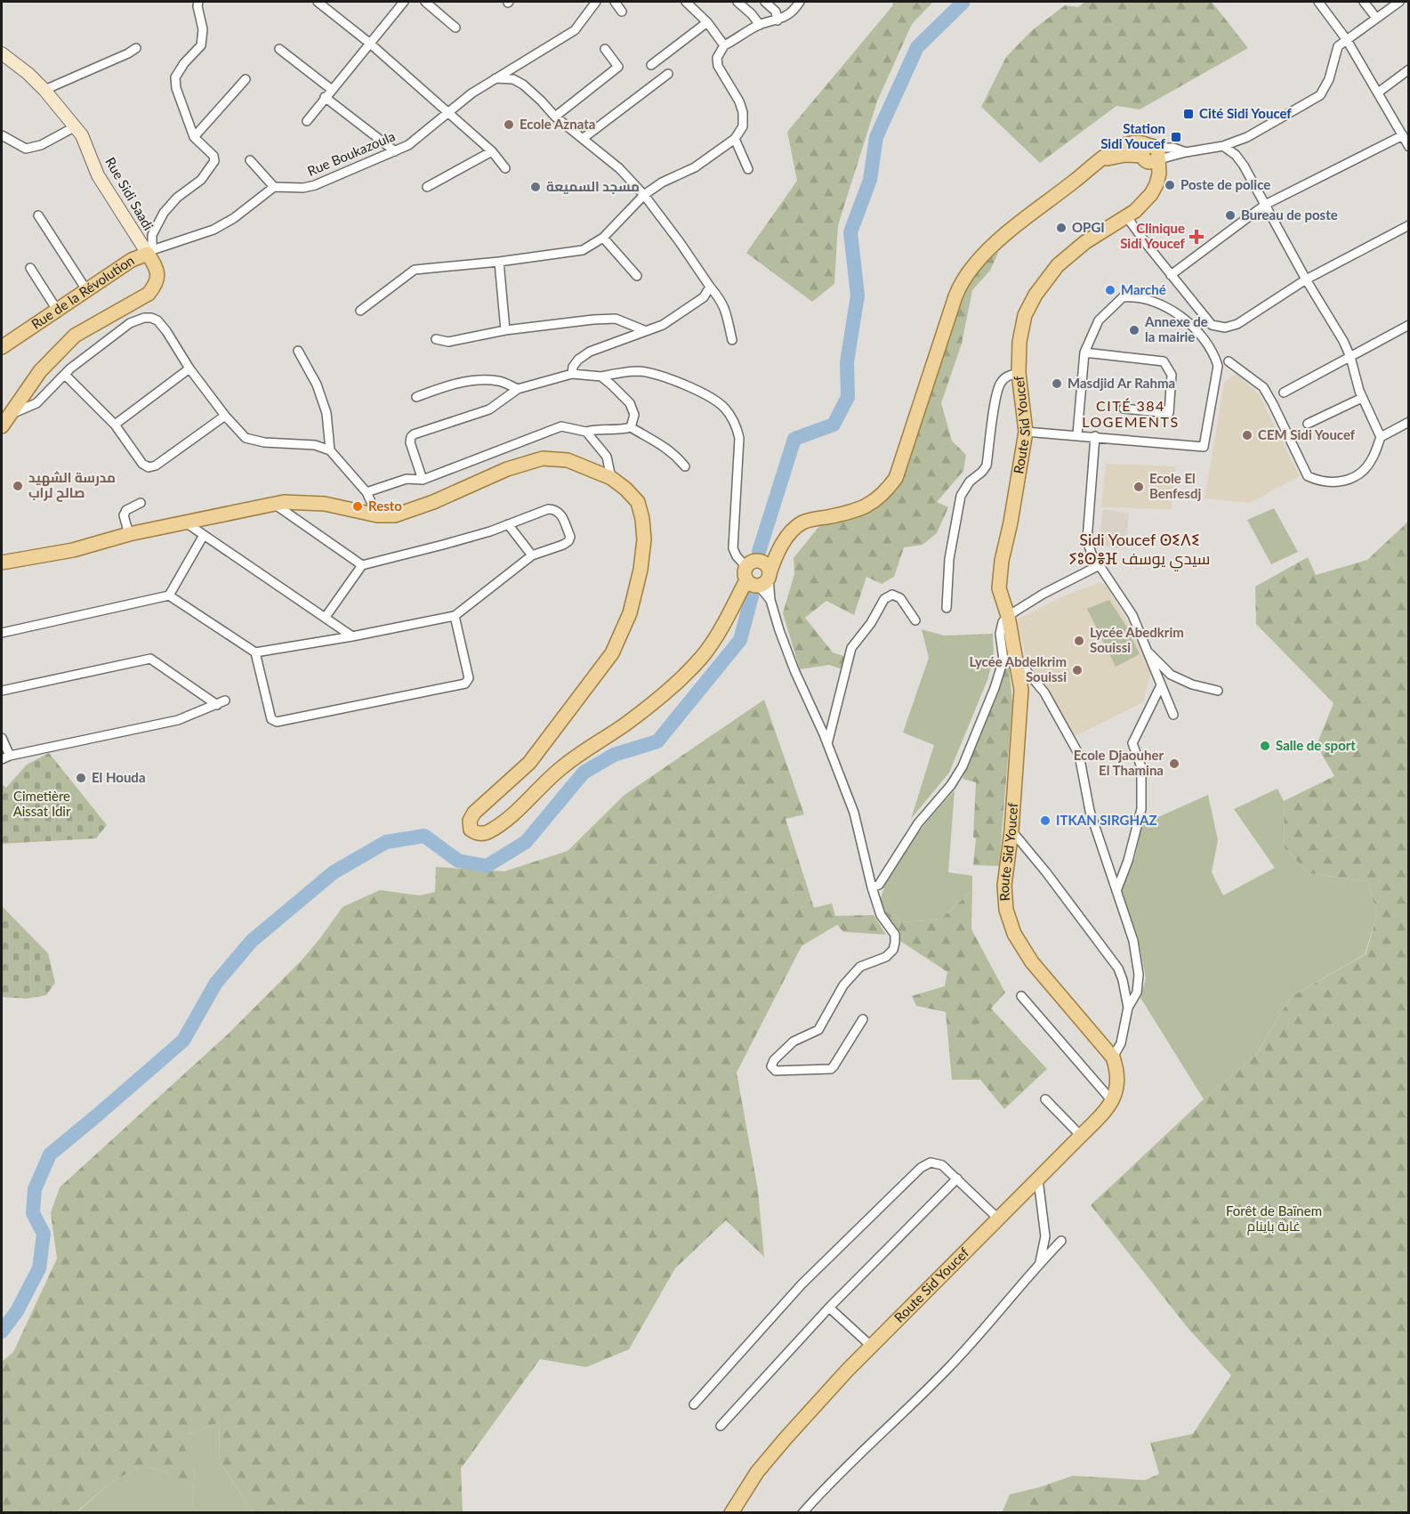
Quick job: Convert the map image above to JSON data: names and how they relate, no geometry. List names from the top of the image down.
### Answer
{
  "streets": {
    "main road": ["Rue Sidi Saadi", "Rue de la Révolution", "Route Sid Youcef"],
    "street": ["Rue Boukazoula"]
  },
  "crossings": [
    ["Rue Sidi Saadi", "Rue de la Révolution"]
  ],
  "districts": ["CITÉ 384 LOGEMENTS", "Sidi Youcef ⵙⵉⴷⵉ ⵢⵓⵙⴻⴼ سيدي يوسف"],
  "parks": ["Cimetière Aissat Idir", "Forêt de Baïnem غابة باينام"],
  "places": {
    "transit": ["Cité Sidi Youcef", "Station Sidi Youcef"],
    "other": [
      "Ecole Aznata",
      "Poste de police",
      "مسجد السميعة",
      "Bureau de poste",
      "OPGI",
      "Marché",
      "Annexe de la mairie",
      "Masdjid Ar Rahma",
      "CEM Sidi Youcef",
      "مدرسة الشهيد صالح لراب",
      "Ecole El Benfesdj",
      "Resto",
      "Lycée Abedkrim Souissi",
      "Lycée Abdelkrim Souissi",
      "Salle de sport",
      "Ecole Djaouher El Thamina",
      "El Houda",
      "ITKAN SIRGHAZ"
    ],
    "health": ["Clinique Sidi Youcef"]
  }
}
